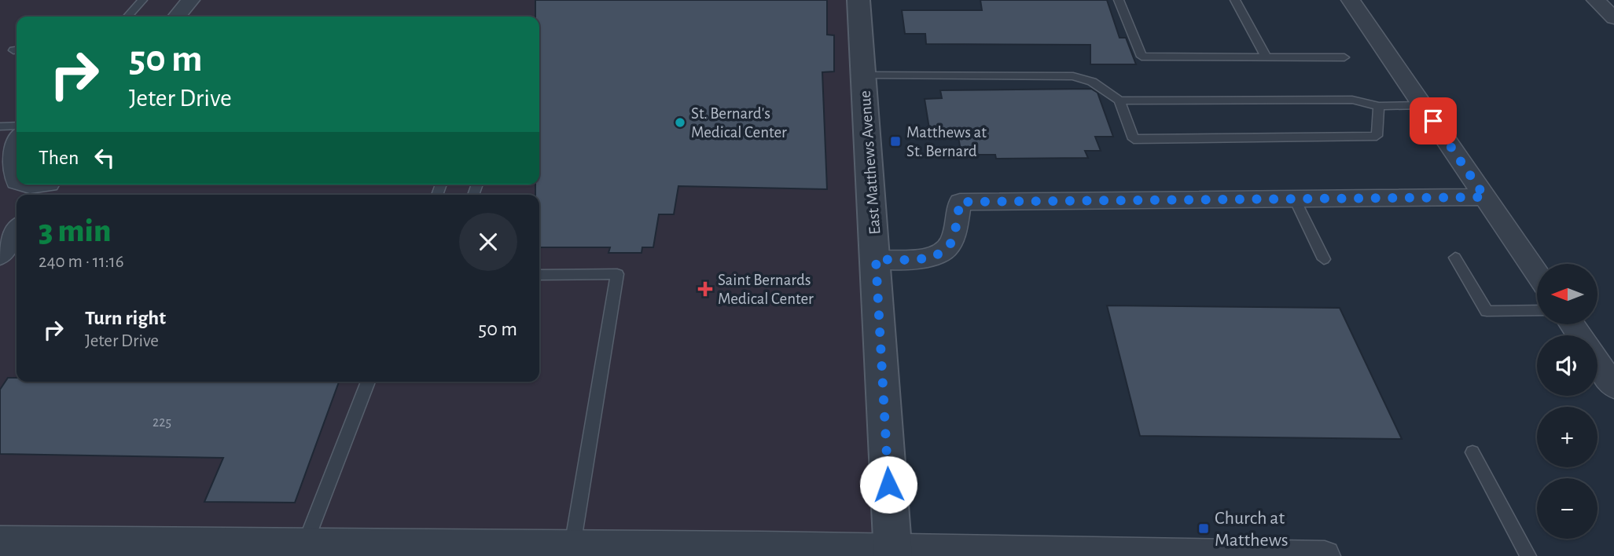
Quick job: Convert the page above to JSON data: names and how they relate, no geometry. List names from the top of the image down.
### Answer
{
  "streets": {
    "street": ["East Matthews Avenue"]
  },
  "places": {
    "other": ["St. Bernard's Medical Center"],
    "transit": ["Matthews at St. Bernard", "Church at Matthews"],
    "health": ["Saint Bernards Medical Center"]
  },
  "house_numbers": ["225"],
  "north": "left",
  "page": {
    "turn": ["50 m", "Jeter Drive"],
    "then": "Then",
    "heading": ["3 min", "240 m · 11:16"],
    "map_buttons": ["+", "−"],
    "list": [
      {
        "name": "Turn right",
        "note": "Jeter Drive",
        "value": "50 m"
      }
    ]
  }
}
